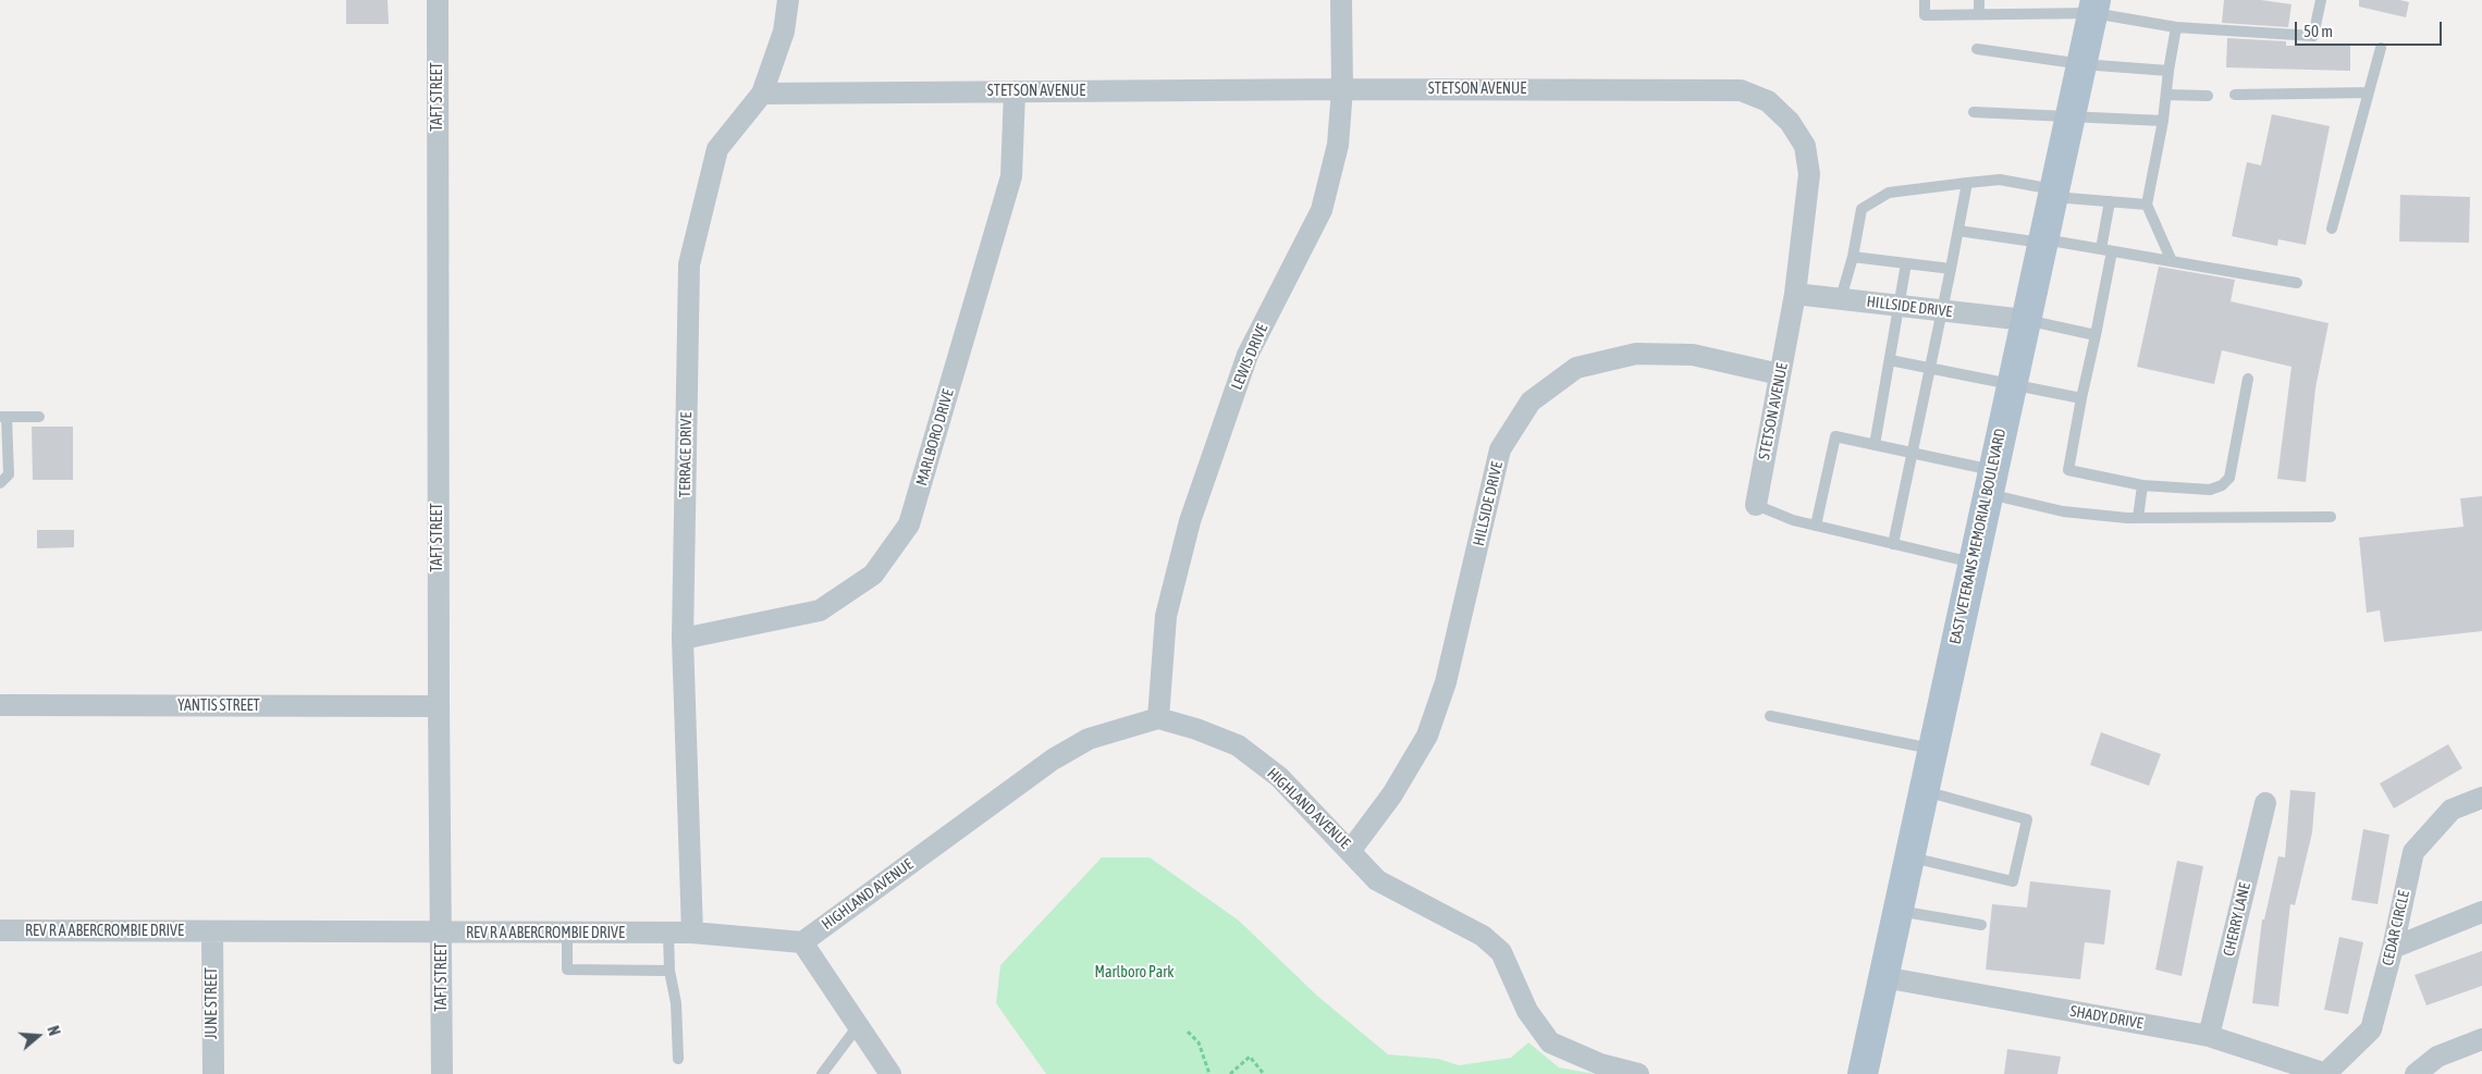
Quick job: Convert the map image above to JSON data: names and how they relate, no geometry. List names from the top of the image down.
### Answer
{
  "streets": {
    "main road": ["EAST VETERANS MEMORIAL BOULEVARD"],
    "street": [
      "STETSON AVENUE",
      "TAFT STREET",
      "HILLSIDE DRIVE",
      "LEWIS DRIVE",
      "MARLBORO DRIVE",
      "TERRACE DRIVE",
      "YANTIS STREET",
      "HIGHLAND AVENUE",
      "CHERRY LANE",
      "CEDAR CIRCLE",
      "REV R A ABERCROMBIE DRIVE",
      "JUNE STREET",
      "SHADY DRIVE"
    ]
  },
  "crossings": [
    ["STETSON AVENUE", "HILLSIDE DRIVE"],
    ["STETSON AVENUE", "LEWIS DRIVE"],
    ["STETSON AVENUE", "MARLBORO DRIVE"],
    ["STETSON AVENUE", "TERRACE DRIVE"],
    ["TAFT STREET", "YANTIS STREET"],
    ["TAFT STREET", "REV R A ABERCROMBIE DRIVE"],
    ["HILLSIDE DRIVE", "EAST VETERANS MEMORIAL BOULEVARD"],
    ["HILLSIDE DRIVE", "HIGHLAND AVENUE"],
    ["LEWIS DRIVE", "HIGHLAND AVENUE"],
    ["MARLBORO DRIVE", "TERRACE DRIVE"],
    ["TERRACE DRIVE", "REV R A ABERCROMBIE DRIVE"],
    ["EAST VETERANS MEMORIAL BOULEVARD", "SHADY DRIVE"],
    ["HIGHLAND AVENUE", "REV R A ABERCROMBIE DRIVE"],
    ["CHERRY LANE", "SHADY DRIVE"],
    ["CEDAR CIRCLE", "SHADY DRIVE"],
    ["REV R A ABERCROMBIE DRIVE", "JUNE STREET"]
  ],
  "parks": ["Marlboro Park"],
  "scale_bar": "50 m",
  "north": "right"
}
